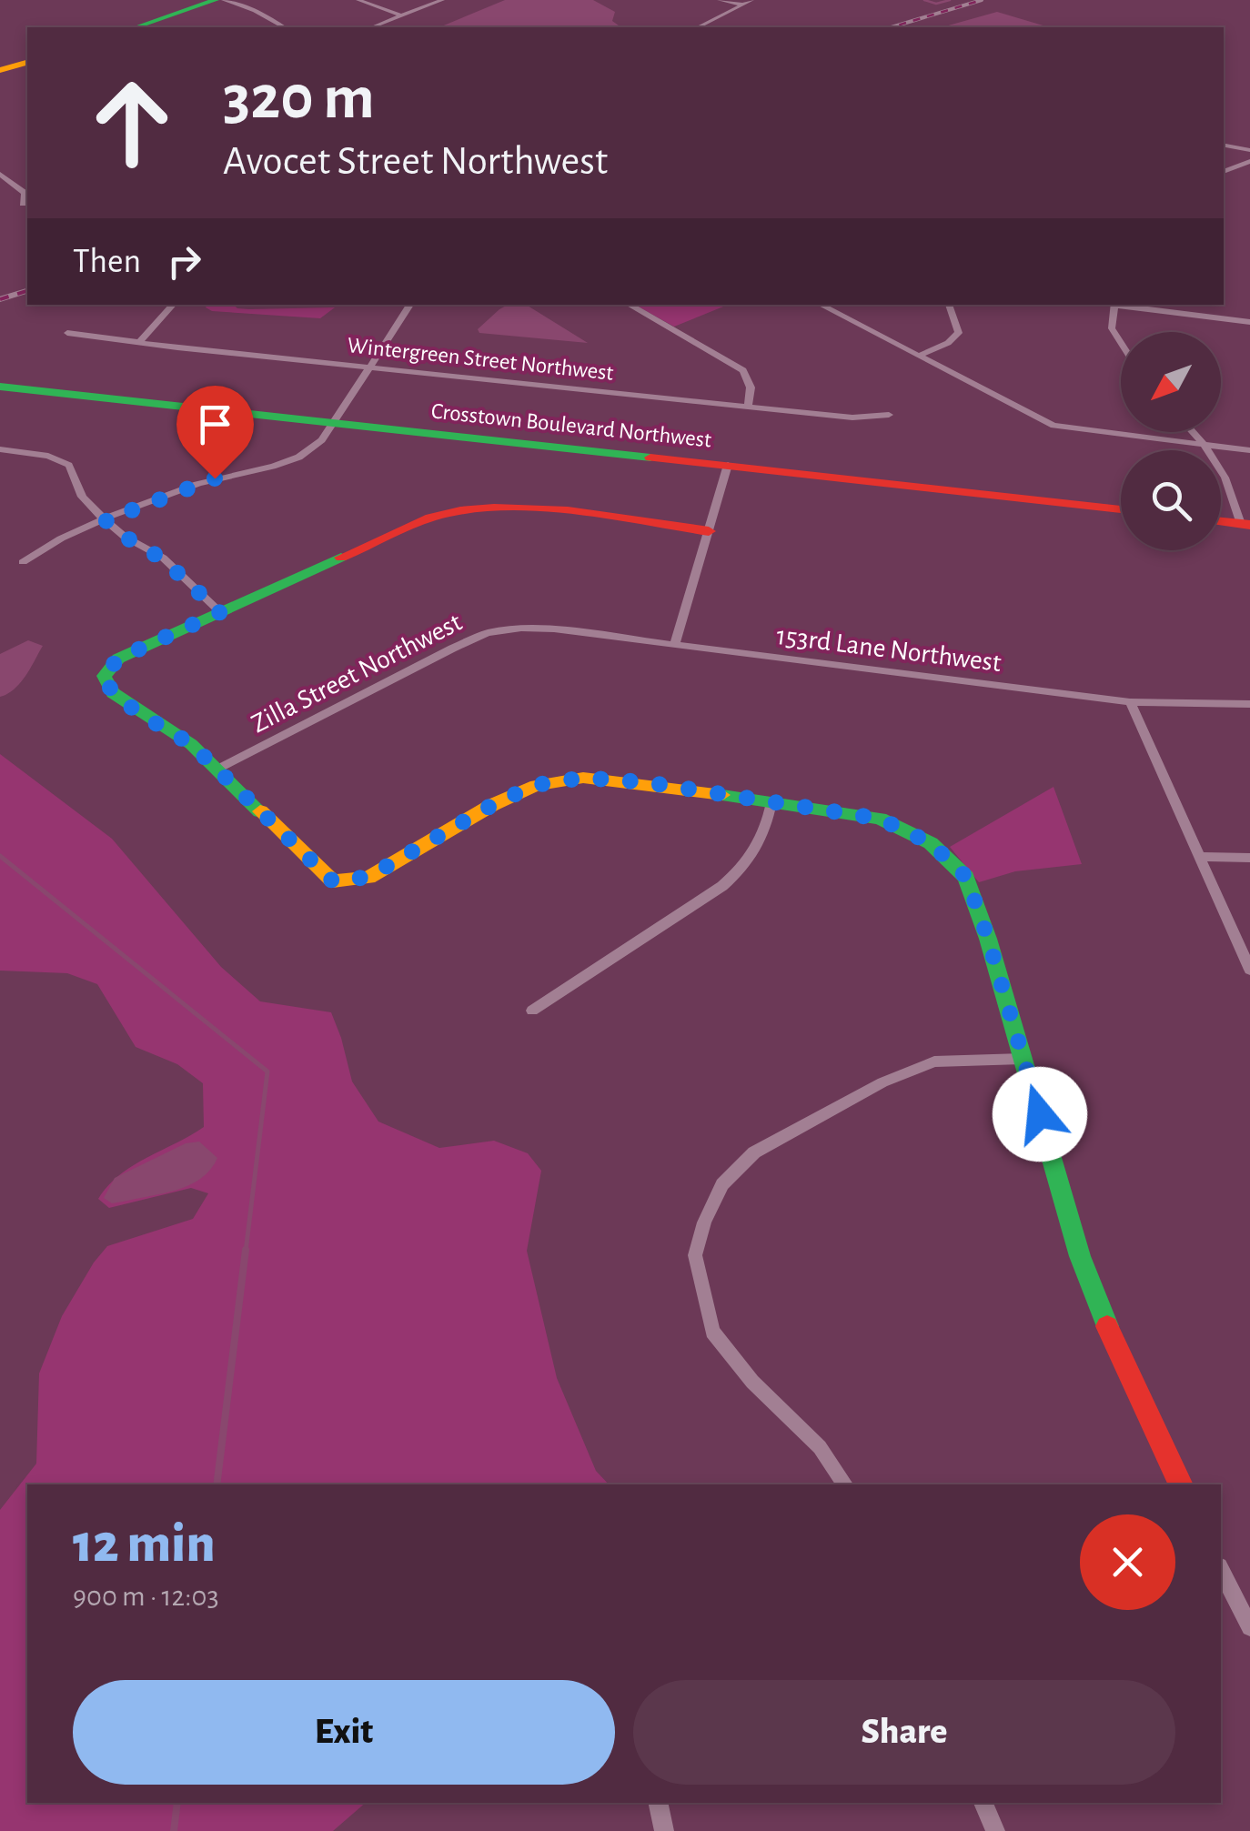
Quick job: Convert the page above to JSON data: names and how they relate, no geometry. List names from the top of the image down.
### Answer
{
  "streets": {
    "street": [
      "Wintergreen Street Northwest",
      "Crosstown Boulevard Northwest",
      "153rd Lane Northwest",
      "Zilla Street Northwest"
    ]
  },
  "crossings": [
    ["153rd Lane Northwest", "Zilla Street Northwest"]
  ],
  "north": "bottom left",
  "page": {
    "turn": ["320 m", "Avocet Street Northwest"],
    "then": "Then",
    "heading": ["12 min", "900 m · 12:03"],
    "buttons": ["Exit", "Share"]
  }
}
